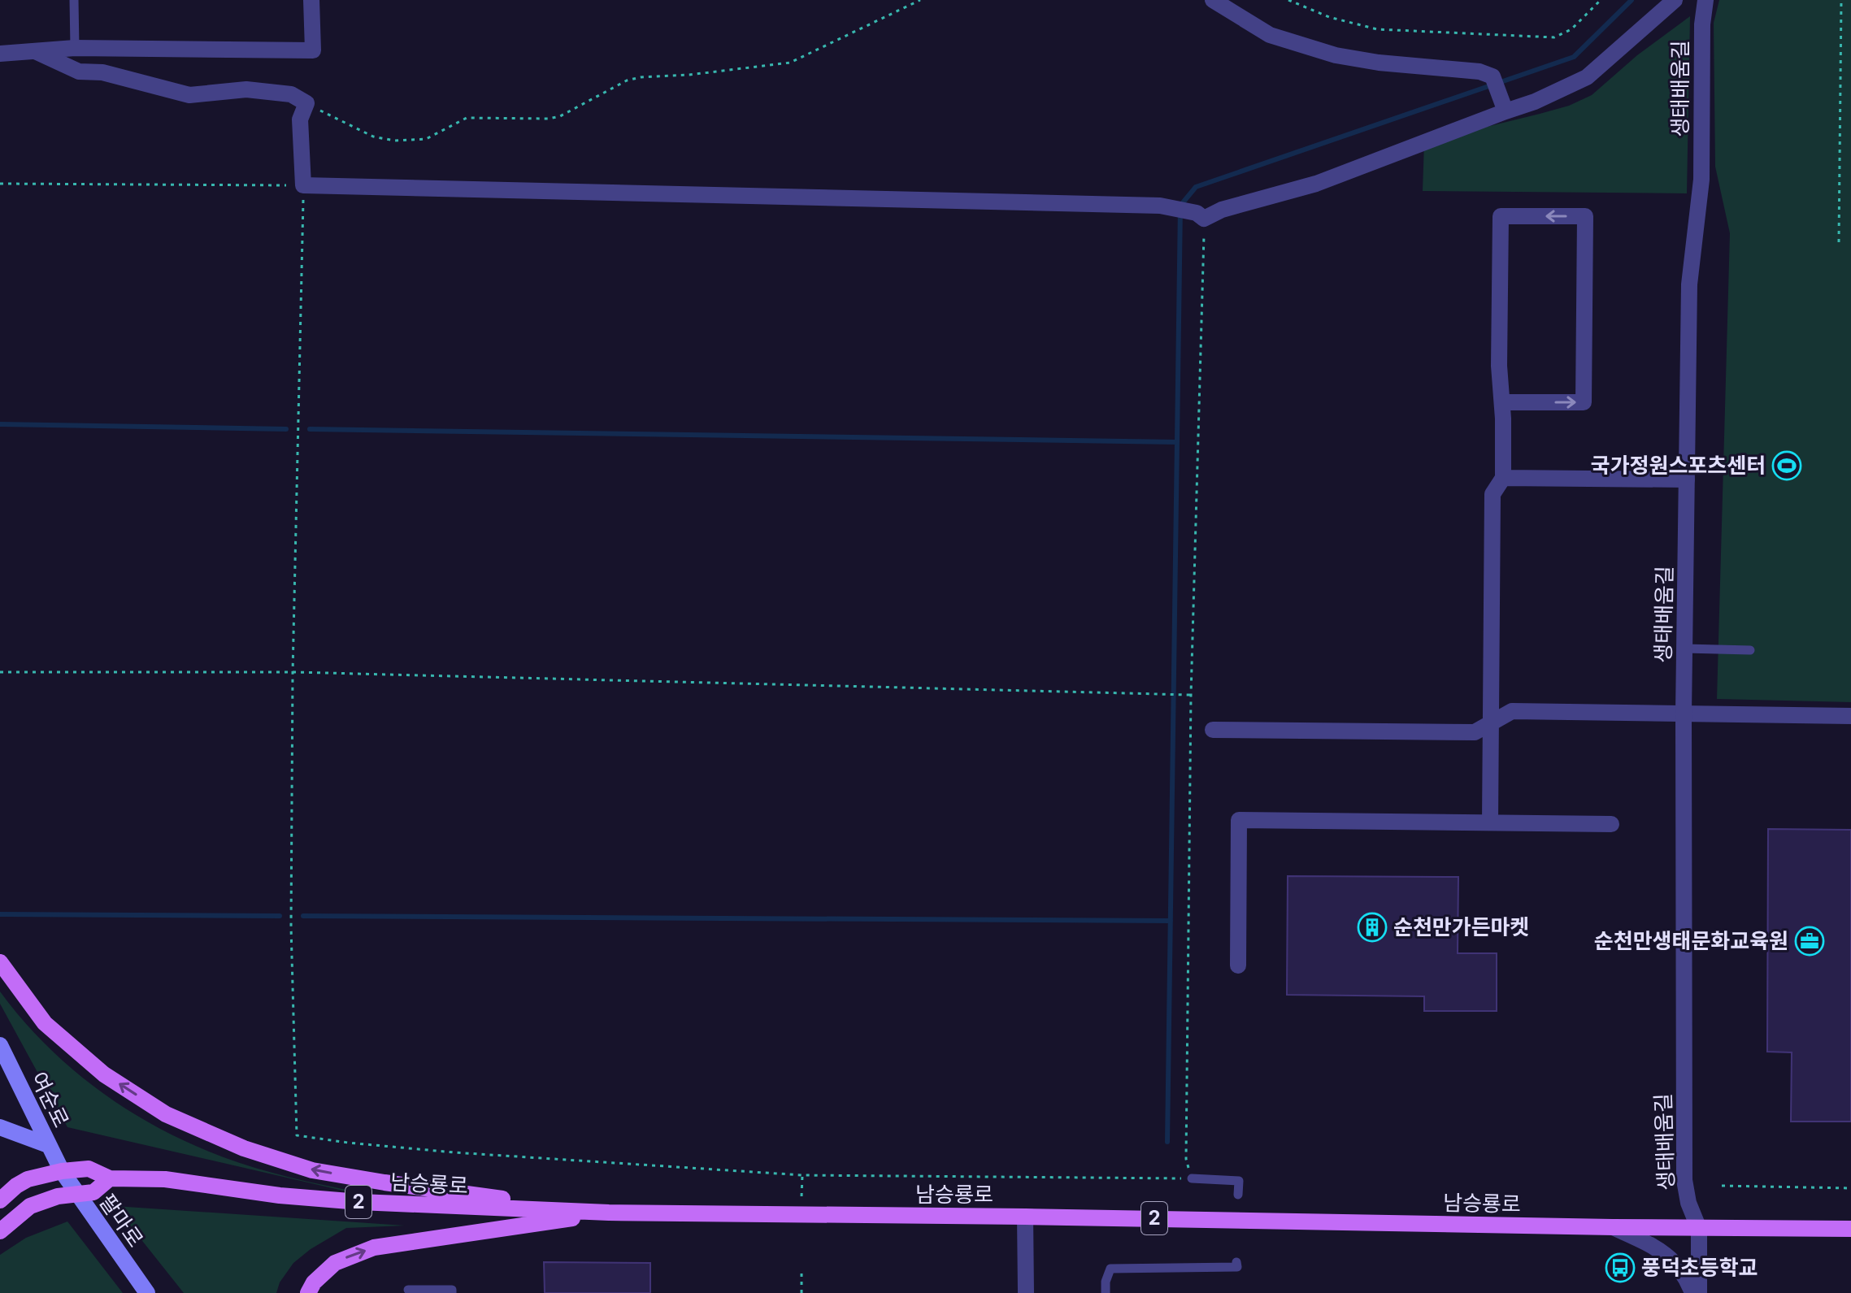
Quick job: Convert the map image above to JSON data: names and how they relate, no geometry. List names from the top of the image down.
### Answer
{
  "streets": {
    "main road": [
      "여순로",
      "남승룡로",
      "2",
      "팔마로"
    ],
    "street": ["생태배움길"]
  },
  "crossings": [
    ["생태배움길", "남승룡로"],
    ["여순로", "남승룡로"],
    ["여순로", "2"],
    ["여순로", "팔마로"],
    ["남승룡로", "2"],
    ["남승룡로", "팔마로"],
    ["2", "팔마로"]
  ],
  "places": {
    "sports": ["국가정원스포츠센터"],
    "building": ["순천만가든마켓"],
    "office": ["순천만생태문화교육원"],
    "bus stop": ["풍덕초등학교"]
  }
}
